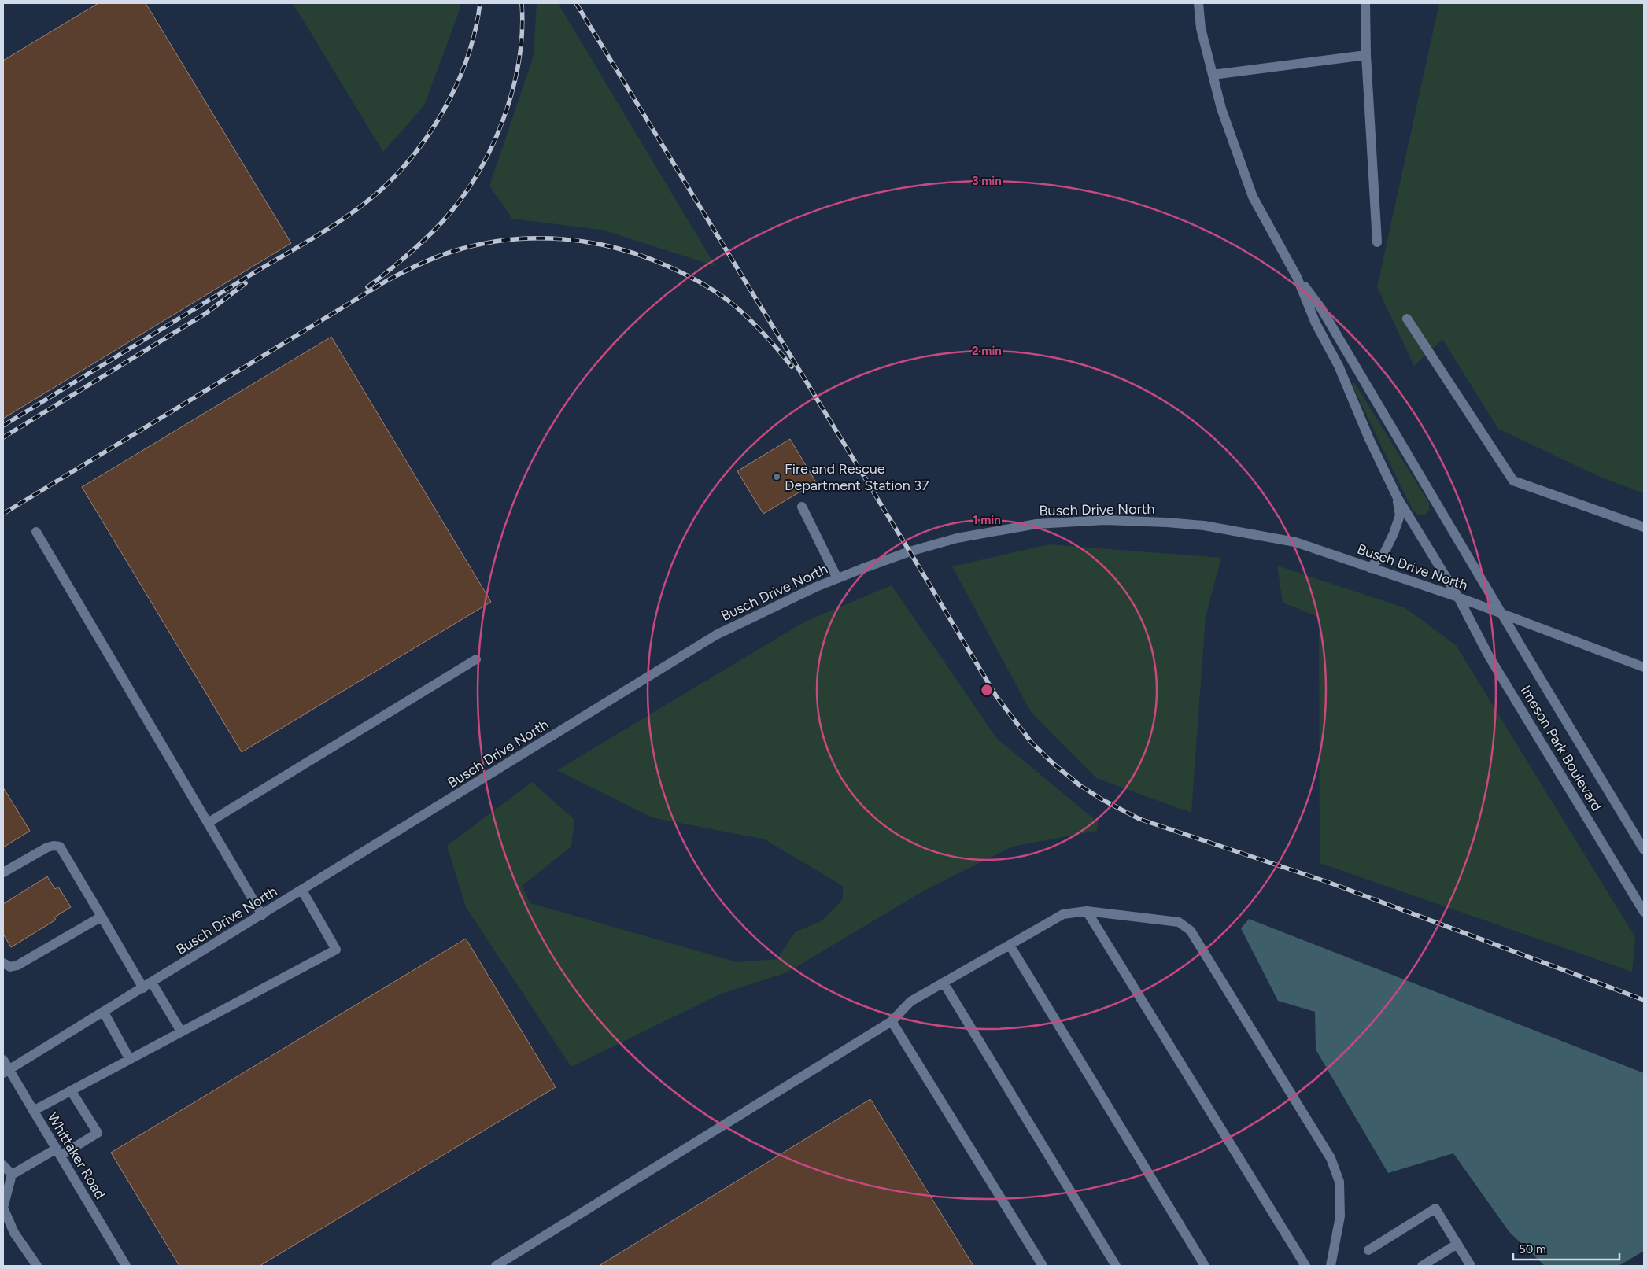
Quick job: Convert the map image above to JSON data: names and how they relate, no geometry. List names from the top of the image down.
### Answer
{
  "streets": {
    "street": ["Busch Drive North", "Imeson Park Boulevard", "Whittaker Road"]
  },
  "crossings": [
    ["Busch Drive North", "Imeson Park Boulevard"],
    ["Busch Drive North", "Whittaker Road"]
  ],
  "places": ["Fire and Rescue Department Station 37"],
  "scale_bar": "50 m",
  "rings": ["3 min", "2 min", "1 min"]
}
